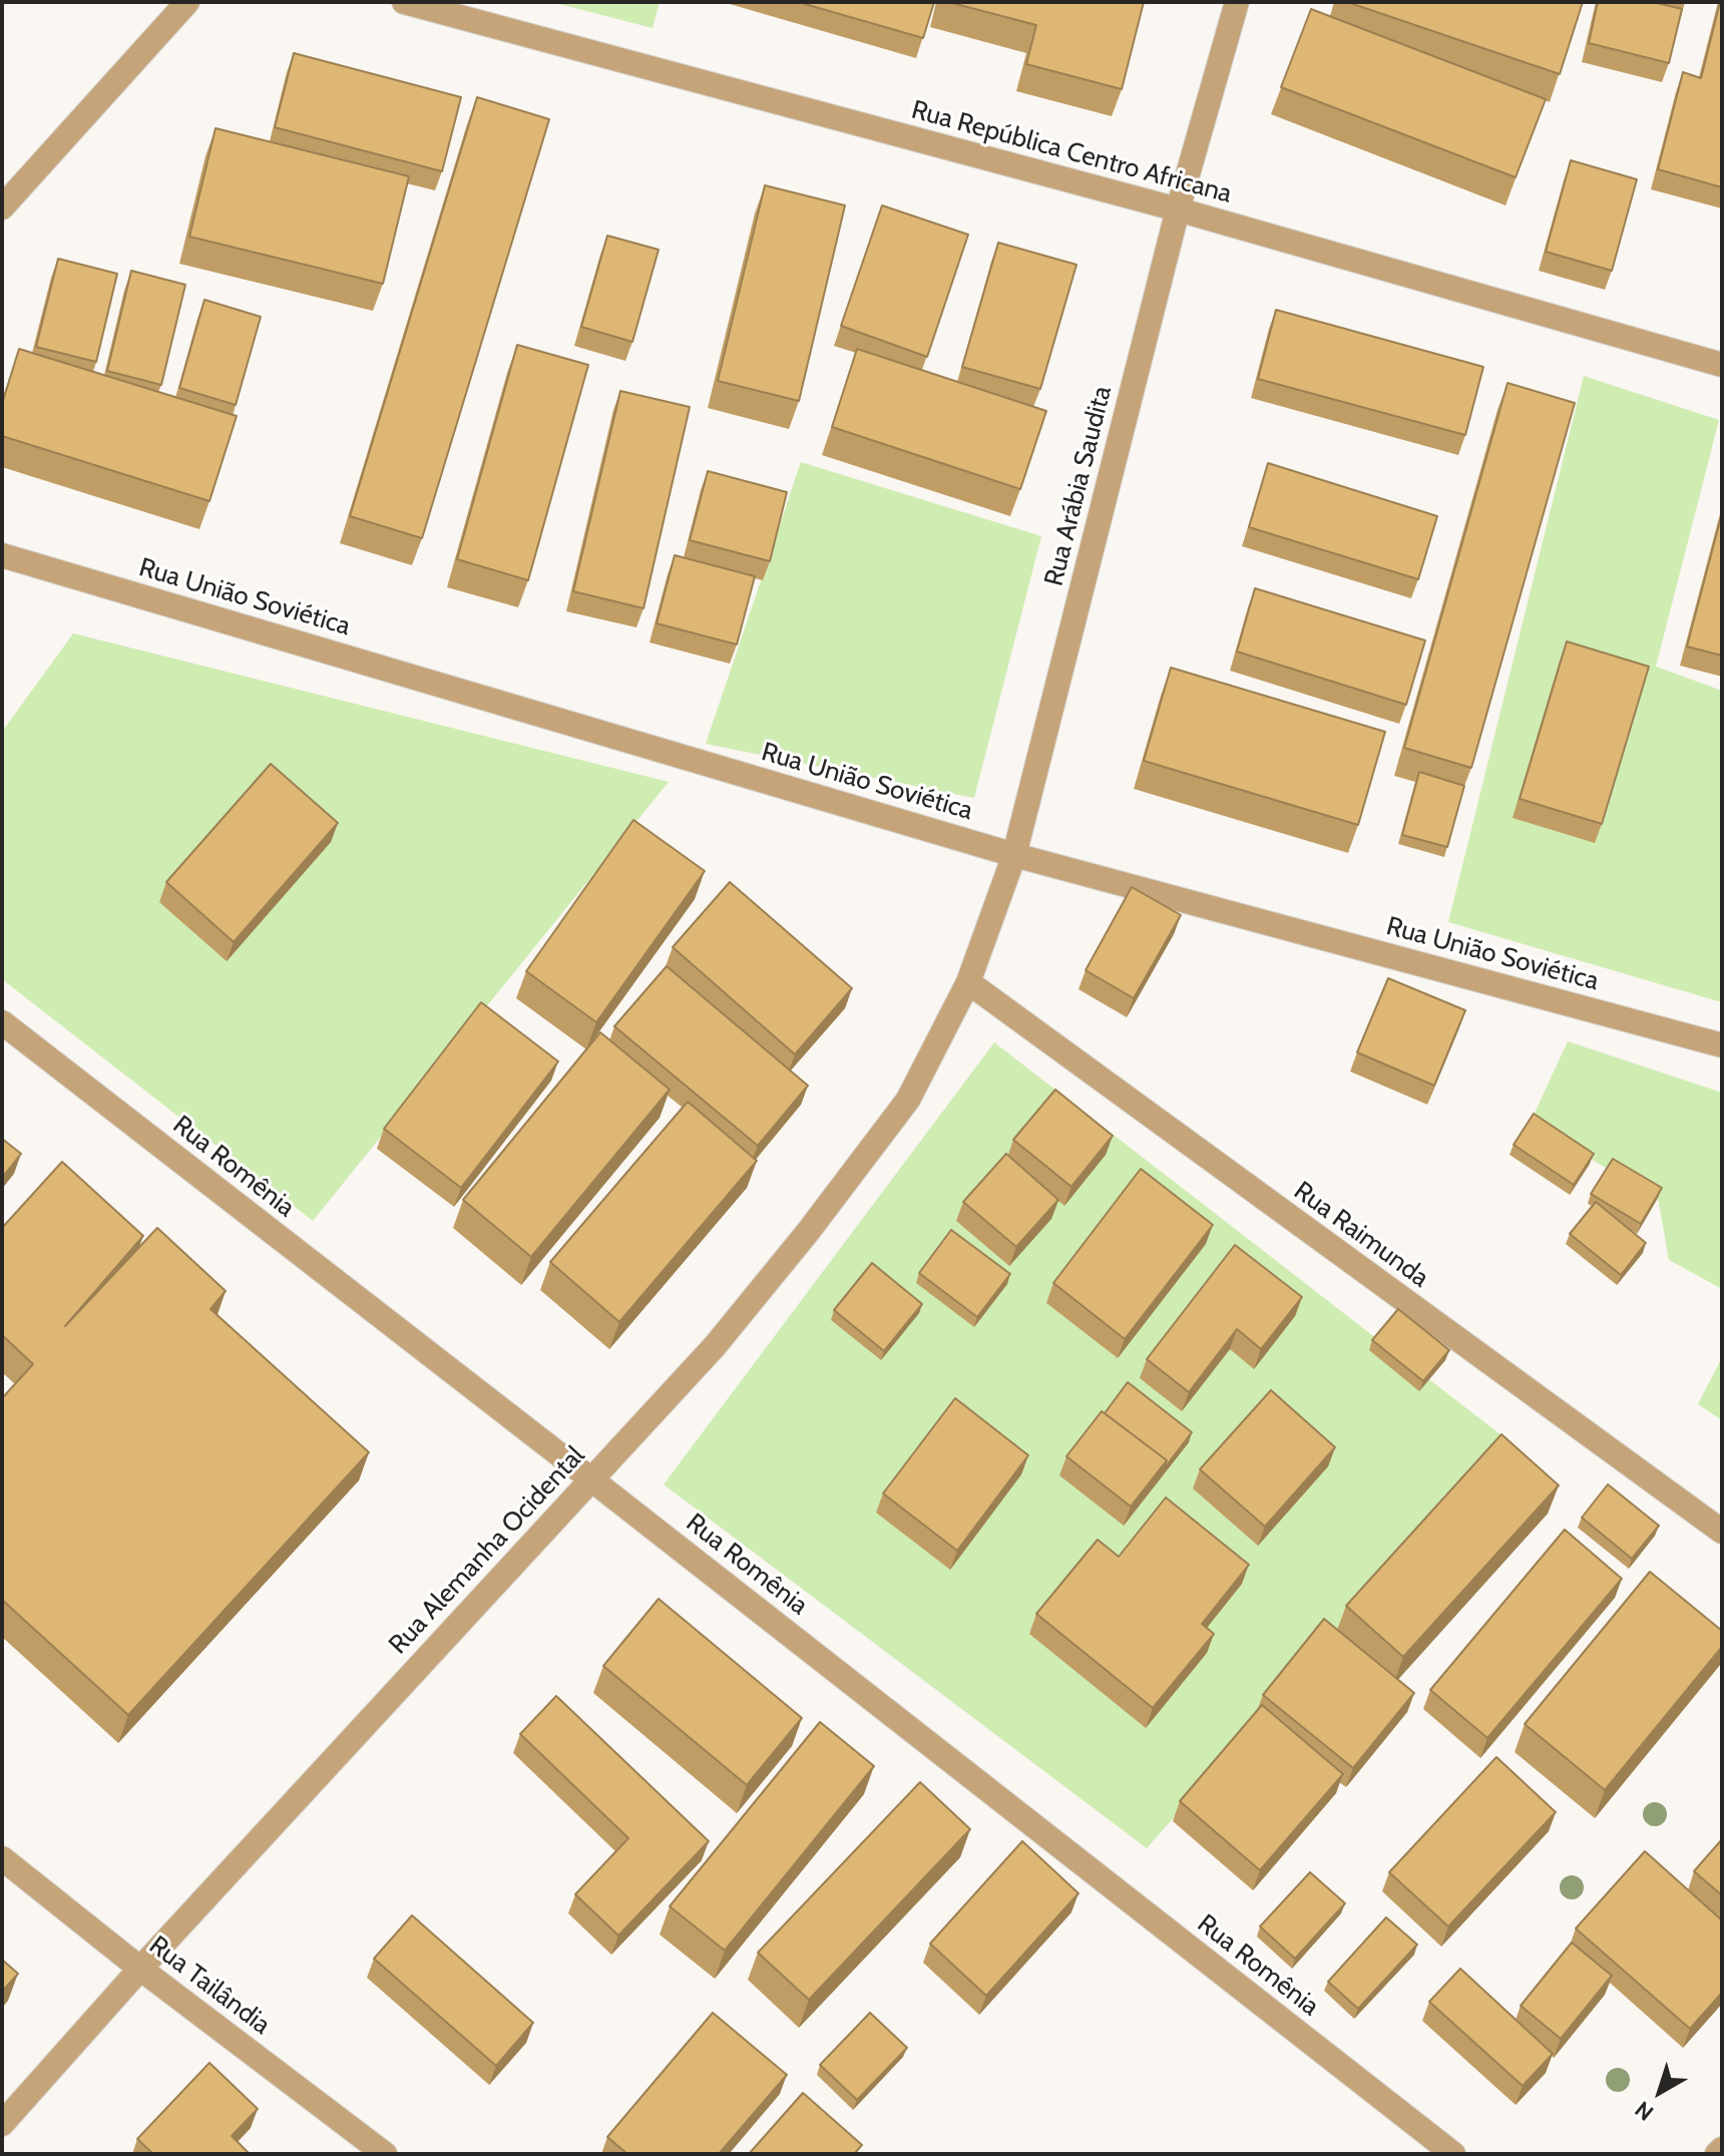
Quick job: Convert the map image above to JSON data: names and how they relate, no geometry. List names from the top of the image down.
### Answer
{
  "streets": {
    "street": [
      "Rua República Centro Africana",
      "Rua Arábia Saudita",
      "Rua União Soviética",
      "Rua Romênia",
      "Rua Raimunda",
      "Rua Alemanha Ocidental",
      "Rua Tailândia"
    ]
  },
  "crossings": [
    ["Rua República Centro Africana", "Rua Arábia Saudita"],
    ["Rua Arábia Saudita", "Rua União Soviética"],
    ["Rua Arábia Saudita", "Rua Raimunda"],
    ["Rua Arábia Saudita", "Rua Alemanha Ocidental"],
    ["Rua Romênia", "Rua Alemanha Ocidental"],
    ["Rua Raimunda", "Rua Alemanha Ocidental"],
    ["Rua Alemanha Ocidental", "Rua Tailândia"]
  ],
  "north": "bottom left"
}
